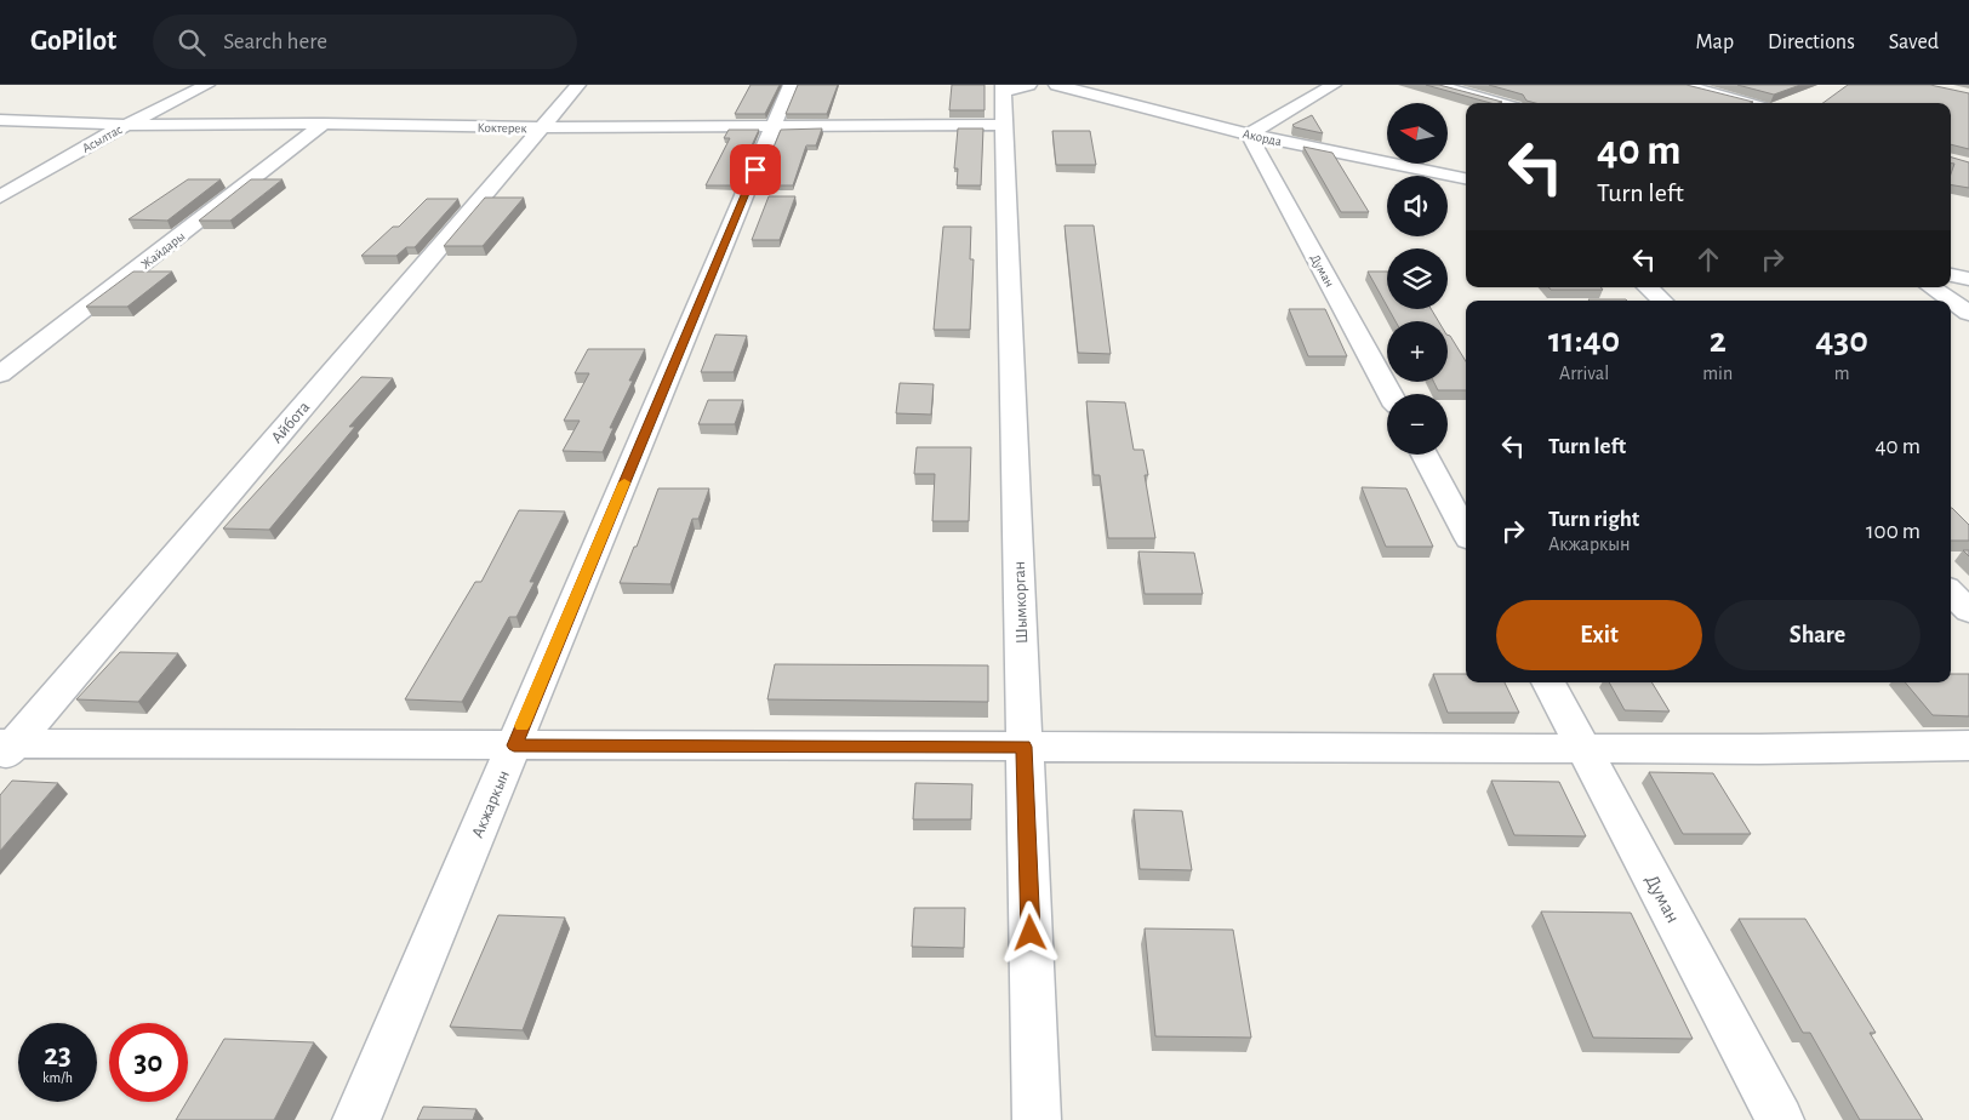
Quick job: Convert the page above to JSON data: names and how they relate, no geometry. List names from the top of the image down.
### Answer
{
  "streets": {
    "street": [
      "Коктерек",
      "Акорда",
      "Асылтас",
      "Жайдары",
      "Думан",
      "Айбота",
      "Шымкорган",
      "Акжаркын"
    ]
  },
  "crossings": [
    ["Коктерек", "Асылтас"],
    ["Коктерек", "Жайдары"],
    ["Коктерек", "Айбота"],
    ["Коктерек", "Шымкорган"],
    ["Коктерек", "Акжаркын"],
    ["Акорда", "Думан"]
  ],
  "north": "left",
  "page": {
    "header": "GoPilot",
    "search": "Search here",
    "nav": ["Map", "Directions", "Saved"],
    "map_buttons": ["+", "−"],
    "turn": ["40 m", "Turn left"],
    "eta": [
      "11:40",
      "Arrival",
      "2",
      "min",
      "430",
      "m"
    ],
    "list": [
      {
        "name": "Turn left",
        "value": "40 m"
      },
      {
        "name": "Turn right",
        "note": "Акжаркын",
        "value": "100 m"
      }
    ],
    "buttons": ["Exit", "Share"],
    "speed": "23 km/h",
    "limit": "30"
  }
}
